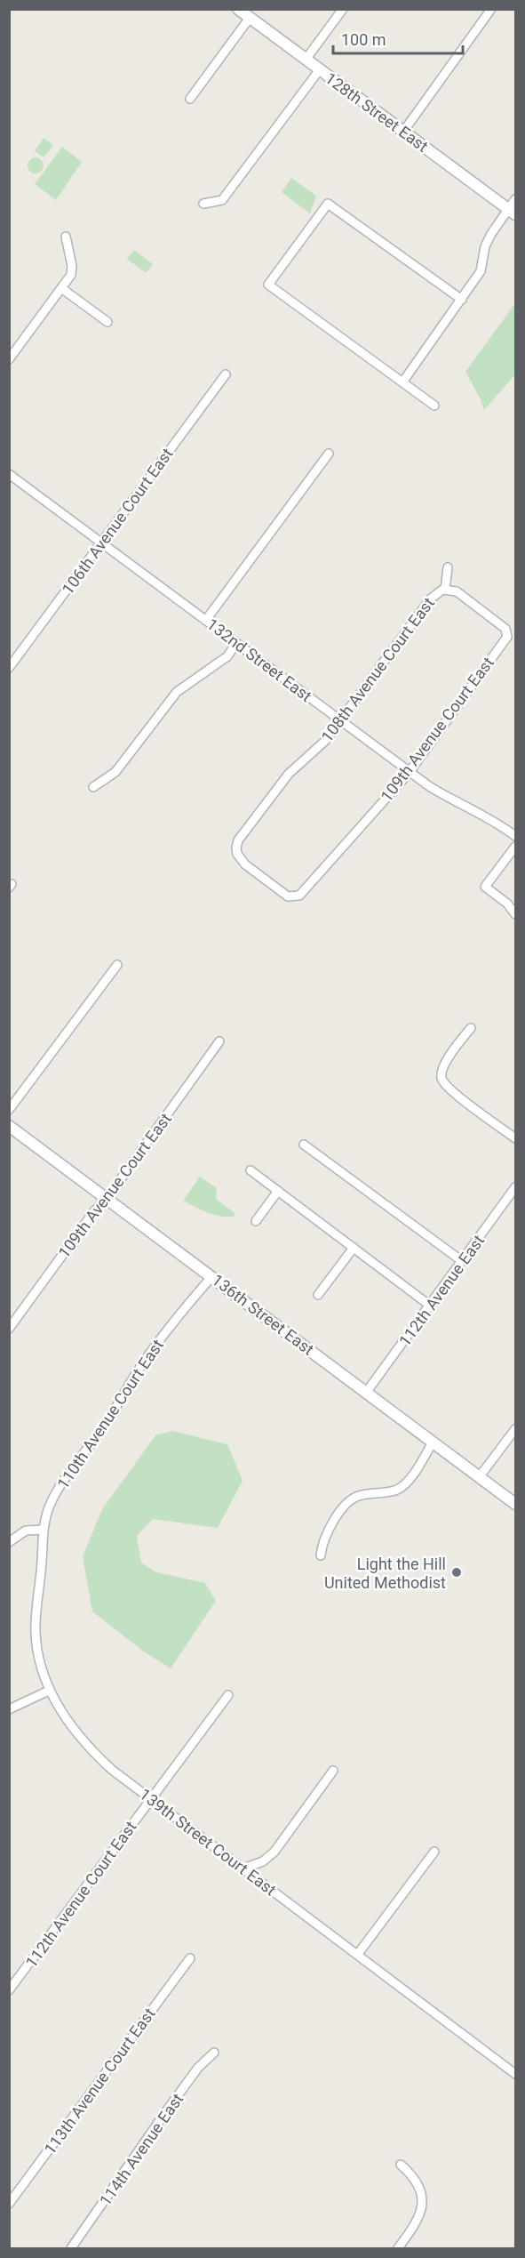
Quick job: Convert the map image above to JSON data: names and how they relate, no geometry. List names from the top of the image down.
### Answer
{
  "streets": {
    "street": [
      "128th Street East",
      "106th Avenue Court East",
      "132nd Street East",
      "108th Avenue Court East",
      "109th Avenue Court East",
      "112th Avenue East",
      "136th Street East",
      "110th Avenue Court East",
      "139th Street Court East",
      "112th Avenue Court East",
      "113th Avenue Court East",
      "114th Avenue East"
    ]
  },
  "crossings": [
    ["106th Avenue Court East", "132nd Street East"],
    ["132nd Street East", "108th Avenue Court East"],
    ["132nd Street East", "109th Avenue Court East"],
    ["108th Avenue Court East", "109th Avenue Court East"],
    ["109th Avenue Court East", "136th Street East"],
    ["112th Avenue East", "136th Street East"],
    ["136th Street East", "110th Avenue Court East"],
    ["110th Avenue Court East", "139th Street Court East"],
    ["139th Street Court East", "112th Avenue Court East"]
  ],
  "places": ["Light the Hill United Methodist"],
  "scale_bar": "100 m"
}
